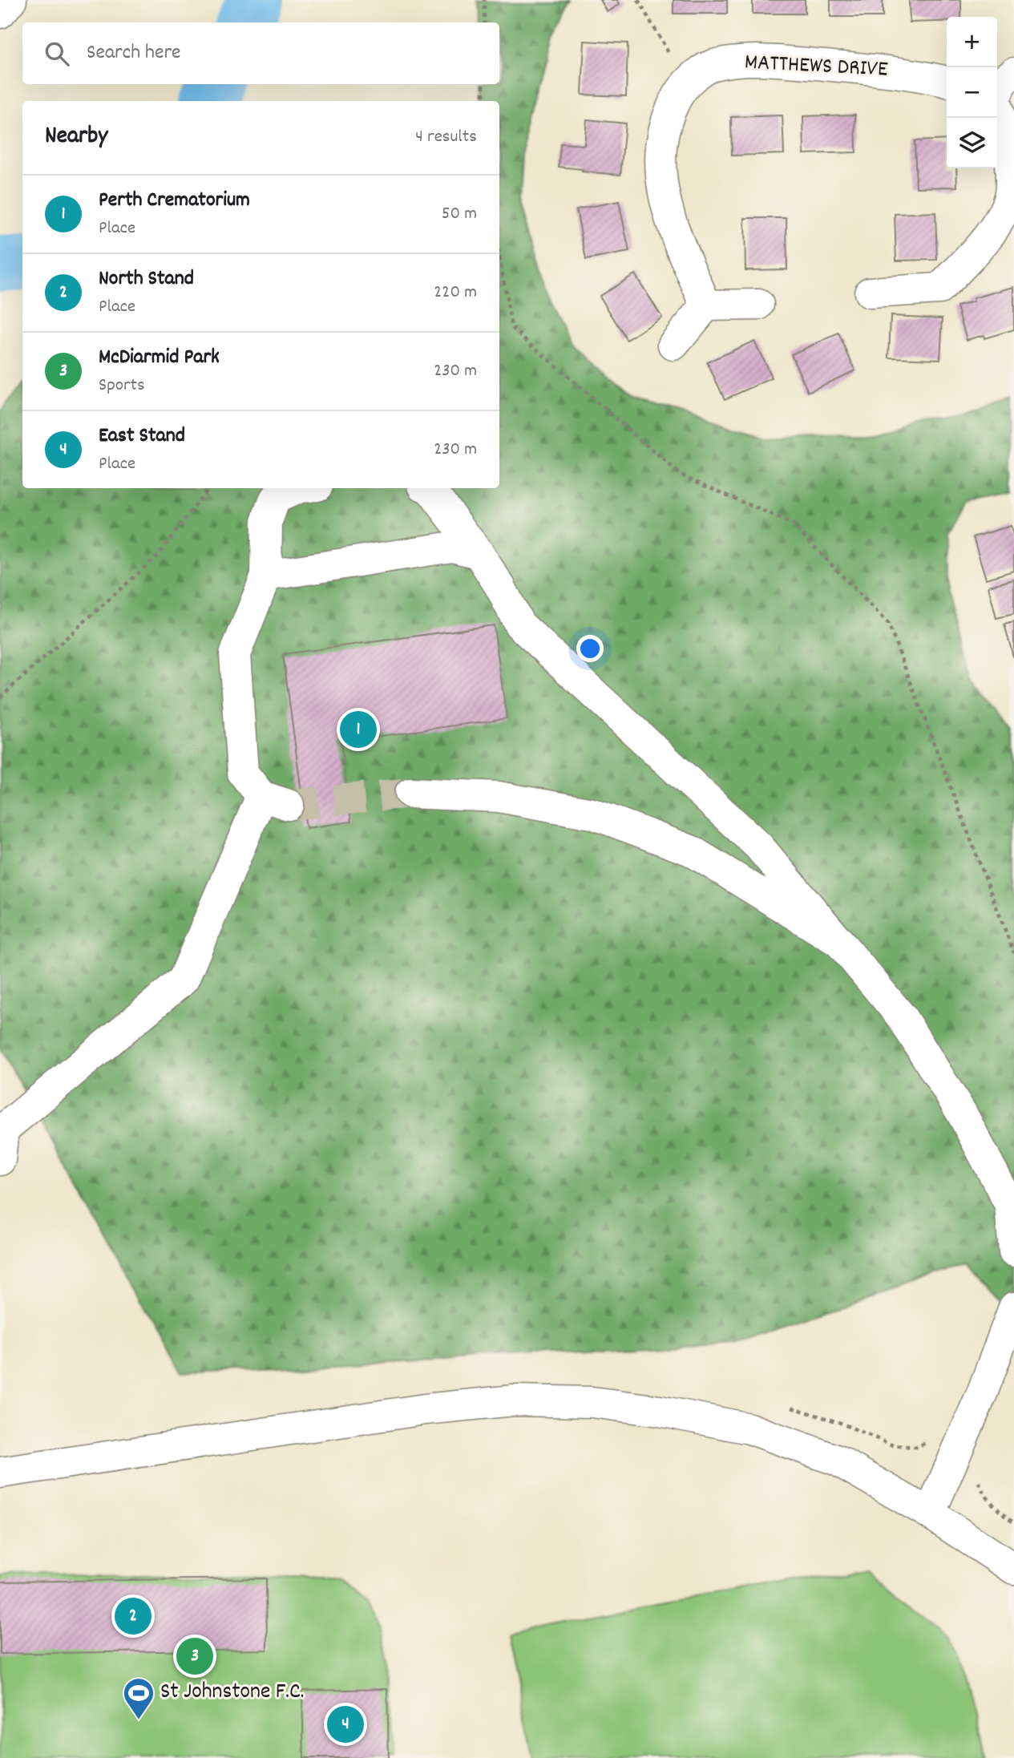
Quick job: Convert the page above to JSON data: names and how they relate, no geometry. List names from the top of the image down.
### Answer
{
  "streets": {
    "main road": ["MATTHEWS DRIVE"]
  },
  "places": {
    "sports": ["St Johnstone F.C."]
  },
  "page": {
    "map_buttons": ["+", "−"],
    "search": "Search here",
    "heading": ["Nearby", "4 results"],
    "list": [
      {
        "mark": "1",
        "name": "Perth Crematorium",
        "note": "Place",
        "value": "50 m"
      },
      {
        "mark": "2",
        "name": "North Stand",
        "note": "Place",
        "value": "220 m"
      },
      {
        "mark": "3",
        "name": "McDiarmid Park",
        "note": "Sports",
        "value": "230 m"
      },
      {
        "mark": "4",
        "name": "East Stand",
        "note": "Place",
        "value": "230 m"
      }
    ],
    "pins": [
      "1",
      "2",
      "3",
      "4"
    ]
  }
}
